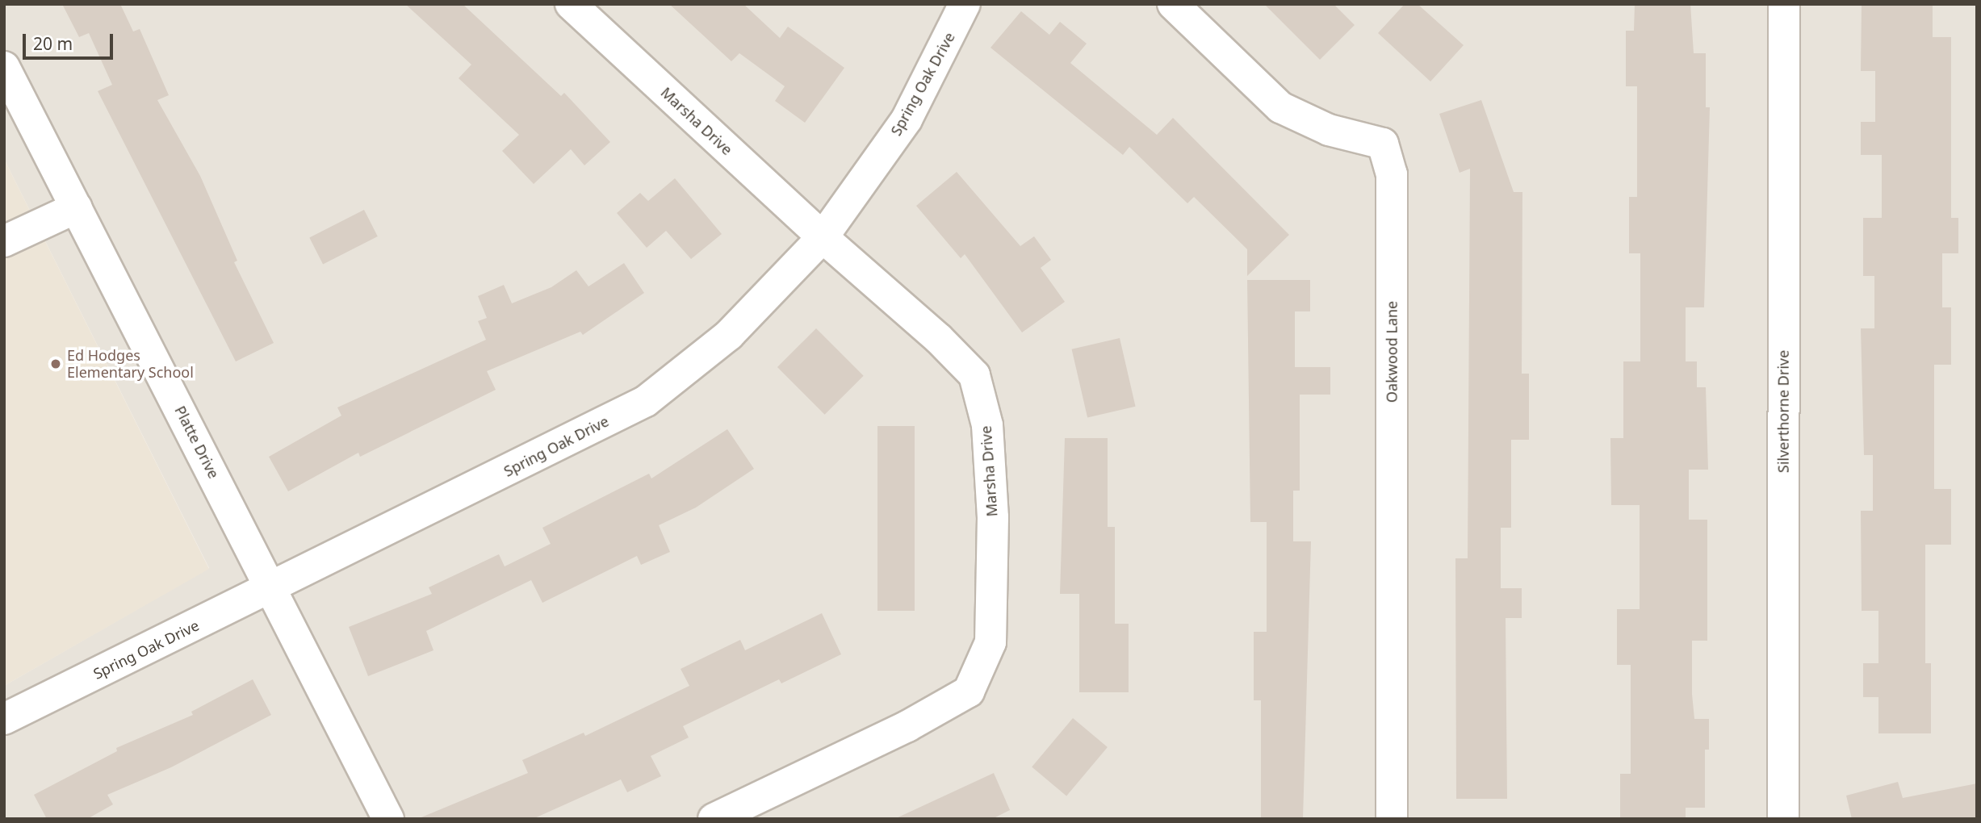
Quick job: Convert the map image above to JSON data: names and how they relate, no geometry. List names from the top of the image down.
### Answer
{
  "streets": {
    "street": [
      "Spring Oak Drive",
      "Marsha Drive",
      "Oakwood Lane",
      "Silverthorne Drive",
      "Platte Drive"
    ]
  },
  "crossings": [
    ["Spring Oak Drive", "Marsha Drive"],
    ["Spring Oak Drive", "Platte Drive"]
  ],
  "places": ["Ed Hodges Elementary School"],
  "scale_bar": "20 m"
}
